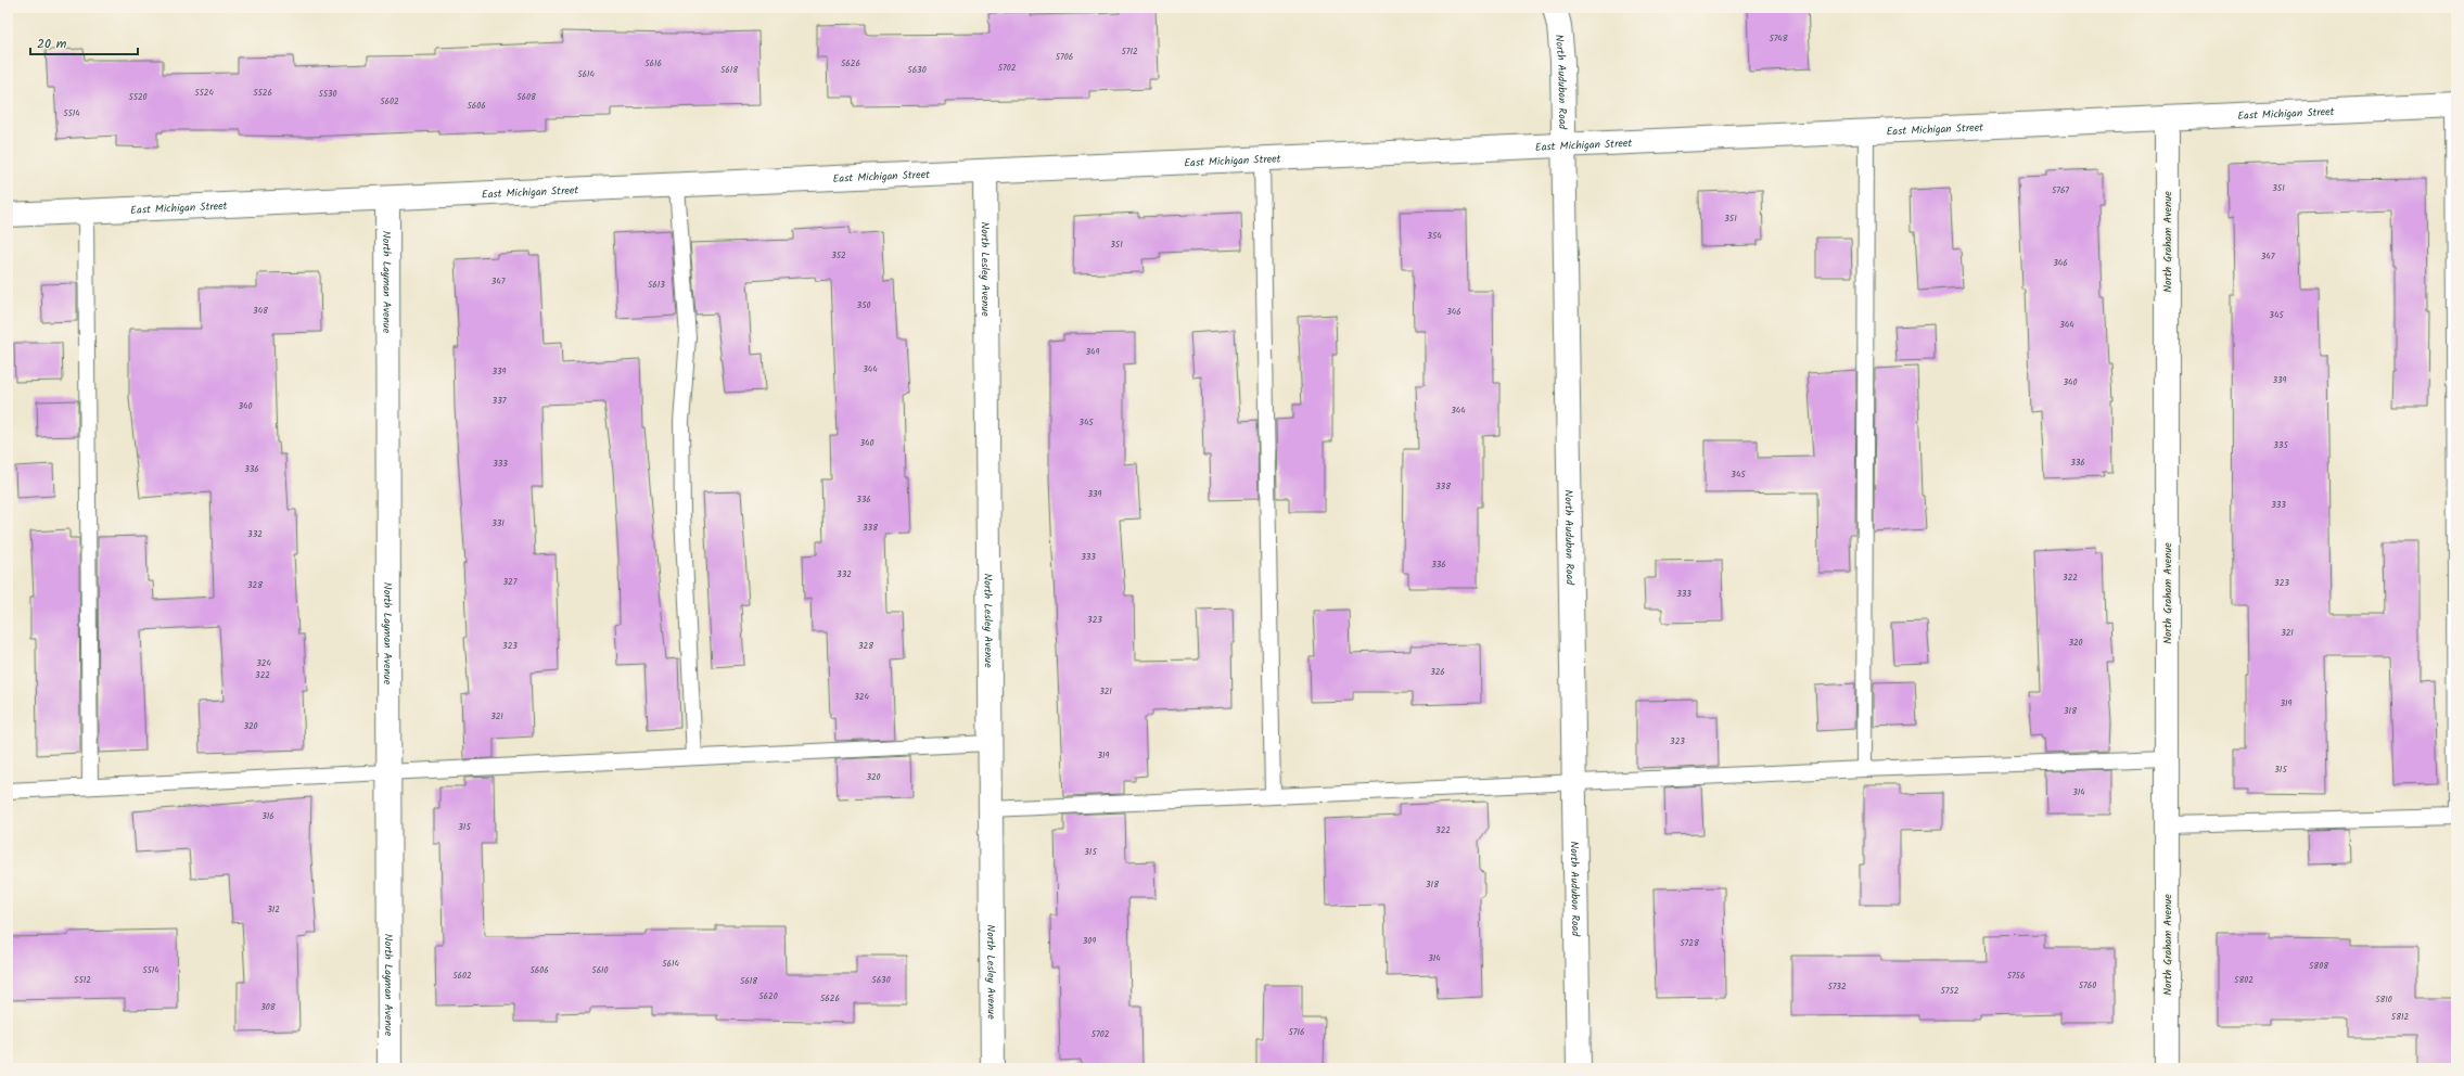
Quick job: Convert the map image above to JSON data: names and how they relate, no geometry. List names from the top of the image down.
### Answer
{
  "streets": {
    "street": [
      "North Audubon Road",
      "East Michigan Street",
      "North Graham Avenue",
      "North Lesley Avenue",
      "North Layman Avenue"
    ]
  },
  "crossings": [
    ["North Audubon Road", "East Michigan Street"],
    ["East Michigan Street", "North Graham Avenue"],
    ["East Michigan Street", "North Lesley Avenue"],
    ["East Michigan Street", "North Layman Avenue"]
  ],
  "house_numbers": [
    "5748",
    "5712",
    "5706",
    "5616",
    "5626",
    "5702",
    "5618",
    "5630",
    "5614",
    "5524",
    "5526",
    "5530",
    "5520",
    "5608",
    "5602",
    "5606",
    "5514",
    "351",
    "5767",
    "351",
    "354",
    "351",
    "352",
    "347",
    "346",
    "347",
    "5613",
    "350",
    "348",
    "346",
    "345",
    "344",
    "349",
    "344",
    "339",
    "339",
    "340",
    "337",
    "340",
    "344",
    "345",
    "340",
    "335",
    "336",
    "333",
    "336",
    "345",
    "338",
    "339",
    "336",
    "333",
    "331",
    "338",
    "332",
    "333",
    "336",
    "332",
    "322",
    "327",
    "323",
    "328",
    "333",
    "323",
    "321",
    "320",
    "323",
    "328",
    "324",
    "326",
    "322",
    "321",
    "324",
    "319",
    "318",
    "321",
    "320",
    "323",
    "319",
    "315",
    "320",
    "314",
    "316",
    "315",
    "322",
    "315",
    "318",
    "312",
    "309",
    "5728",
    "314",
    "5614",
    "5808",
    "5514",
    "5606",
    "5610",
    "5602",
    "5756",
    "5512",
    "5630",
    "5802",
    "5618",
    "5760",
    "5732",
    "5752",
    "5620",
    "5626",
    "5810",
    "308",
    "5812",
    "5716",
    "5702"
  ],
  "scale_bar": "20 m"
}
